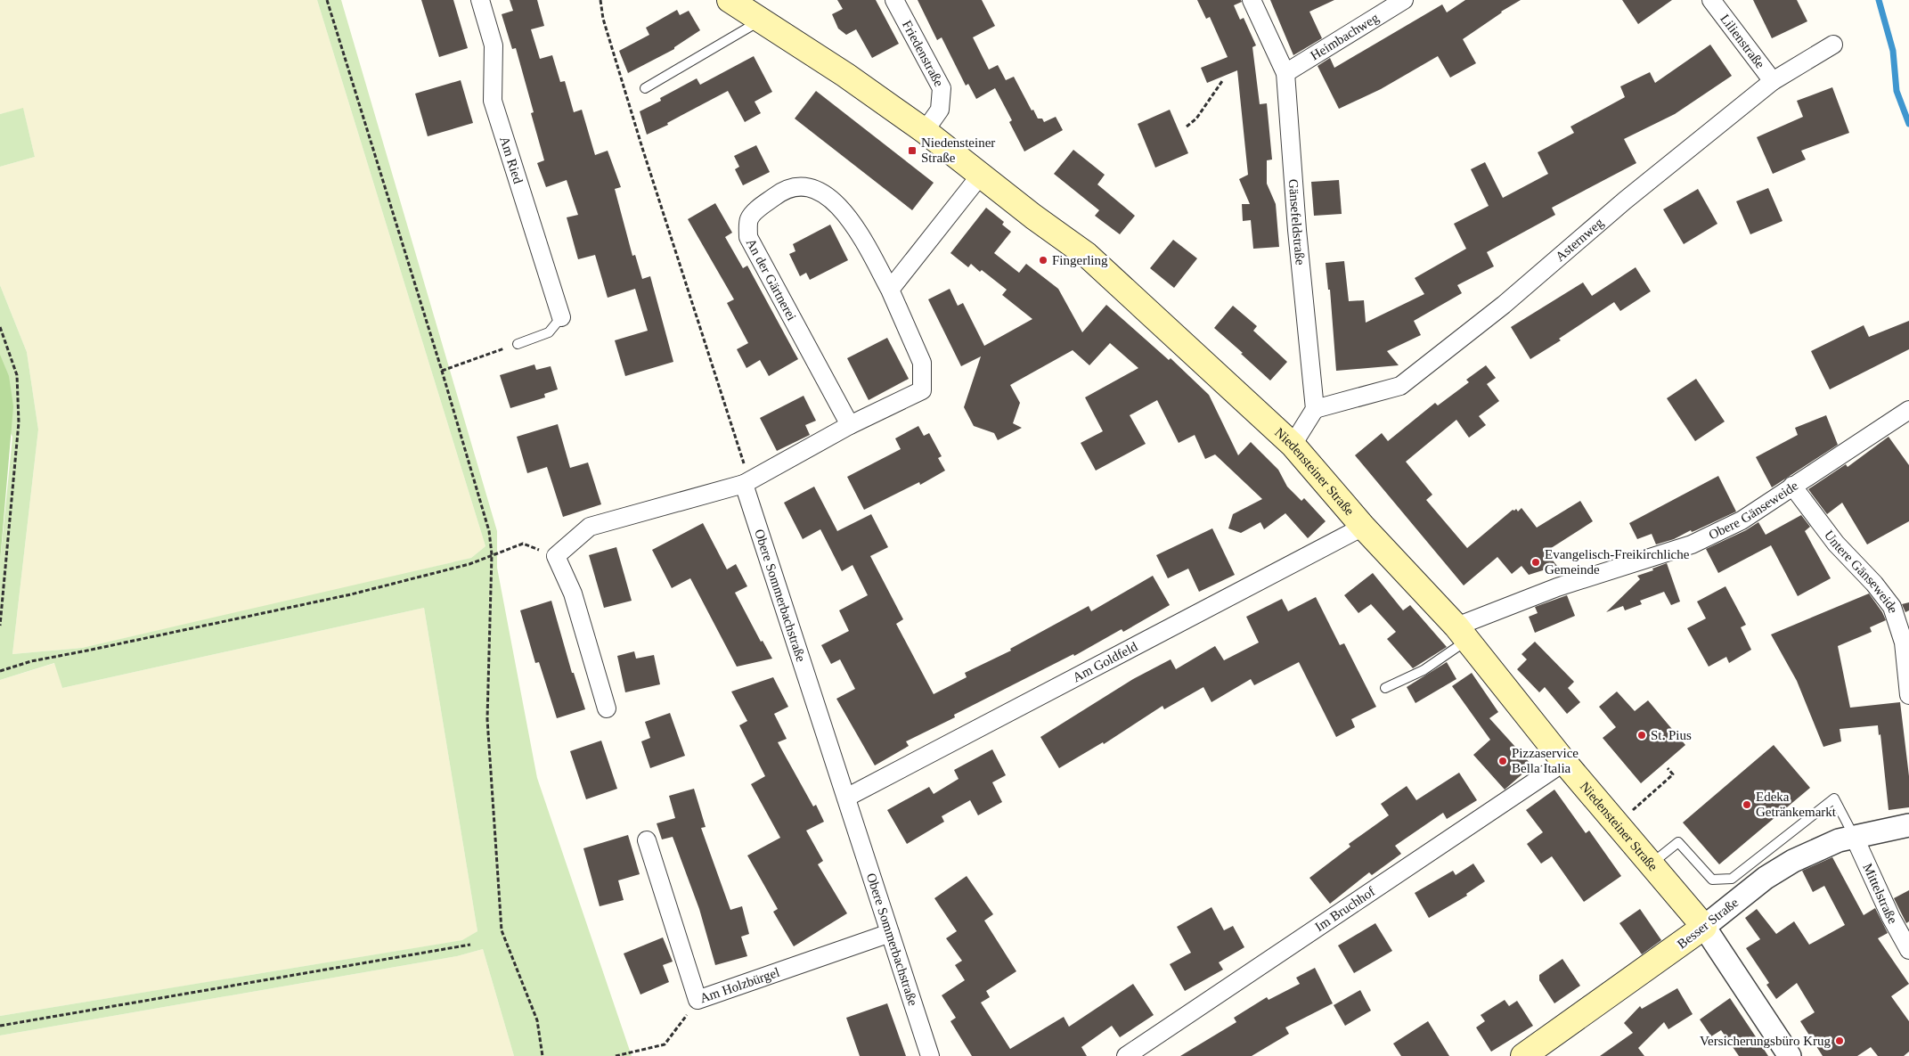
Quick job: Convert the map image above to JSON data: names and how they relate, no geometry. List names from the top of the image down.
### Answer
{
  "streets": {
    "main road": ["Niedensteiner Straße", "Besser Straße"],
    "street": [
      "Heimbachweg",
      "Lilienstraße",
      "Friedenstraße",
      "Am Ried",
      "Gänsefeldstraße",
      "Asternweg",
      "An der Gärtnerei",
      "Obere Gänseweide",
      "Untere Gänseweide",
      "Obere Sommerbachstraße",
      "Am Goldfeld",
      "Mittelstraße",
      "Im Bruchhof",
      "Am Holzbürgel"
    ]
  },
  "crossings": [
    ["Heimbachweg", "Gänsefeldstraße"],
    ["Lilienstraße", "Asternweg"],
    ["Friedenstraße", "Niedensteiner Straße"],
    ["Gänsefeldstraße", "Asternweg"],
    ["An der Gärtnerei", "Obere Sommerbachstraße"],
    ["Niedensteiner Straße", "Obere Gänseweide"],
    ["Niedensteiner Straße", "Am Goldfeld"],
    ["Niedensteiner Straße", "Im Bruchhof"],
    ["Niedensteiner Straße", "Besser Straße"],
    ["Obere Gänseweide", "Untere Gänseweide"],
    ["Obere Sommerbachstraße", "Am Goldfeld"],
    ["Obere Sommerbachstraße", "Am Holzbürgel"],
    ["Mittelstraße", "Besser Straße"]
  ],
  "places": {
    "transit": ["Niedensteiner Straße"],
    "other": [
      "Fingerling",
      "Evangelisch-Freikirchliche Gemeinde",
      "St. Pius",
      "Pizzaservice Bella Italia",
      "Edeka Getränkemarkt",
      "Versicherungsbüro Krug"
    ]
  }
}
